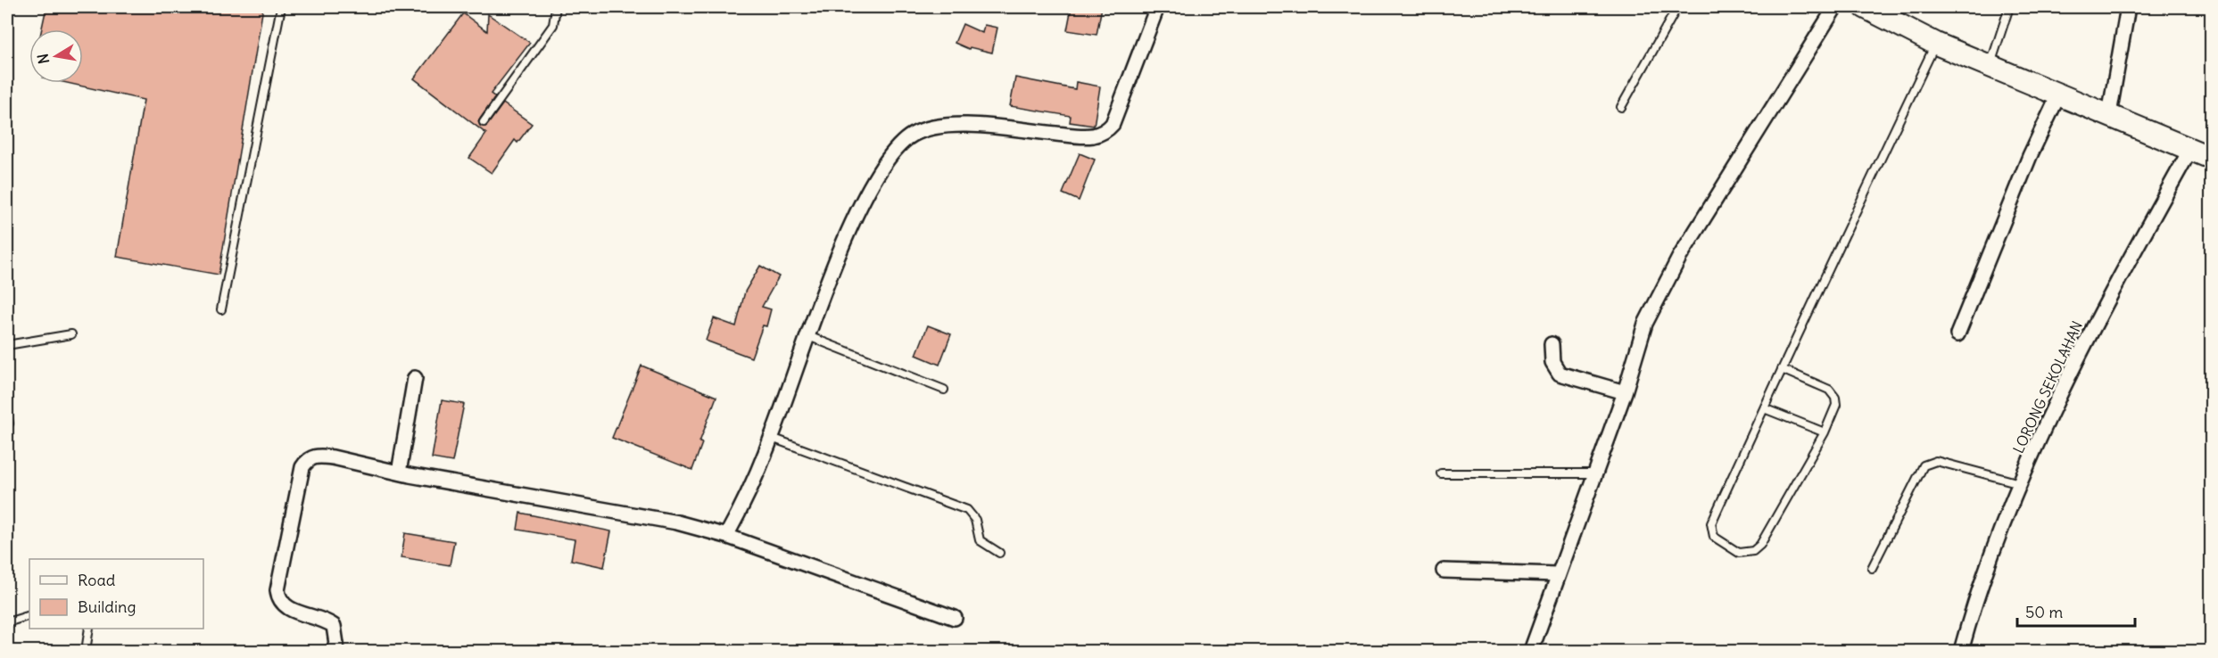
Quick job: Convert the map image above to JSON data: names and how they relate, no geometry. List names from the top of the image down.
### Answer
{
  "streets": {
    "street": ["LORONG SEKOLAHAN"]
  },
  "legend": ["Road", "Building"],
  "scale_bar": "50 m",
  "north": "left"
}
